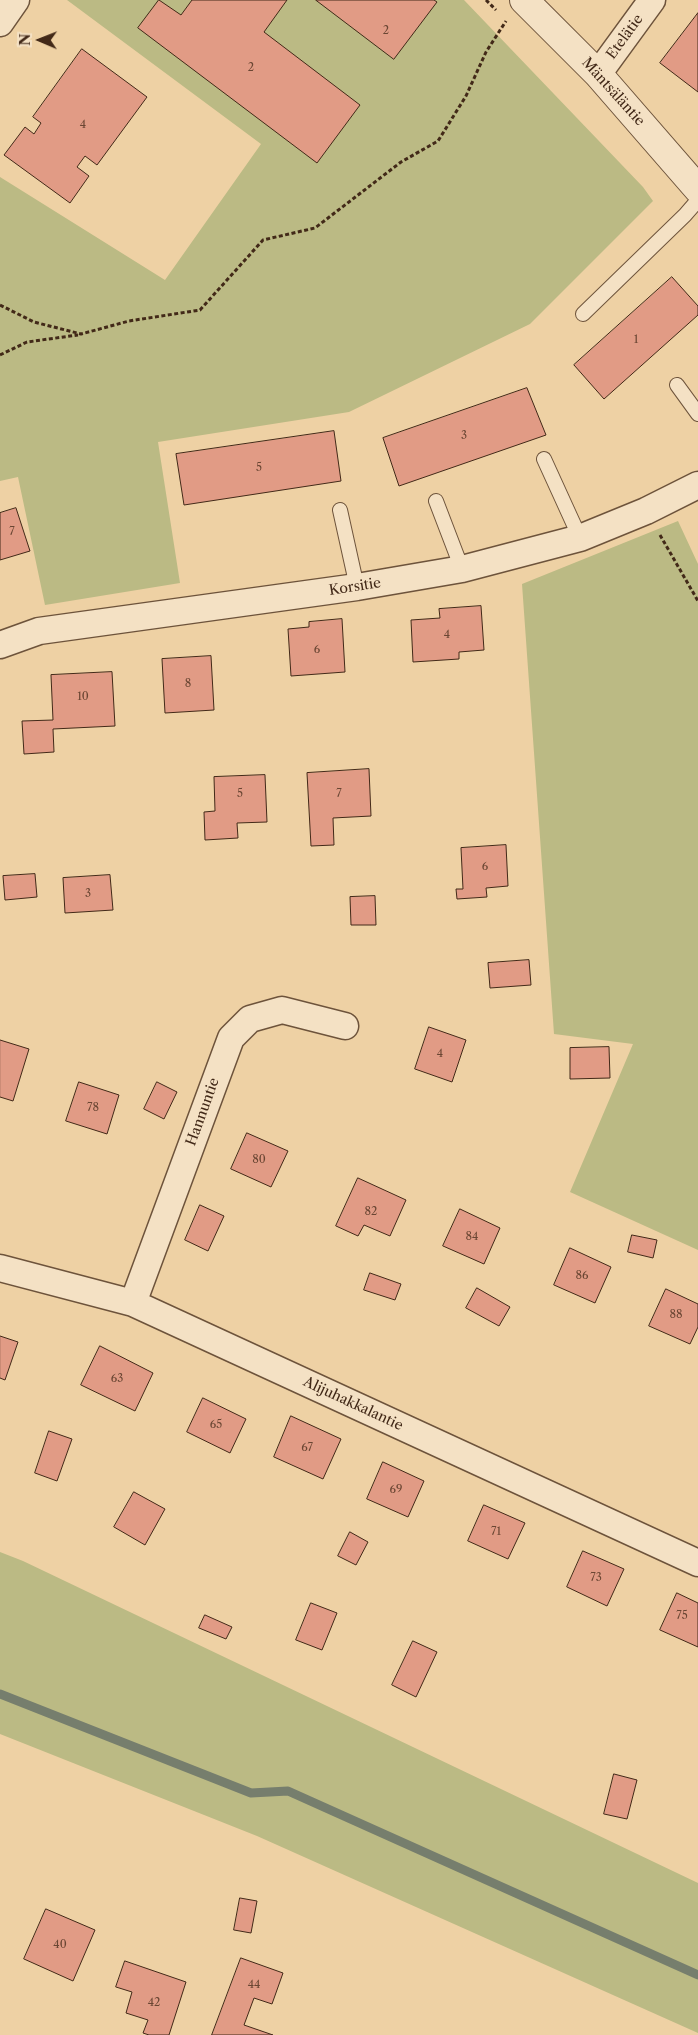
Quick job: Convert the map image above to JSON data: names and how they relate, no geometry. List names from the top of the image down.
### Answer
{
  "streets": {
    "street": [
      "Etelätie",
      "Mäntsäläntie",
      "Korsitie",
      "Hannuntie",
      "Alijuhakkalantie"
    ]
  },
  "crossings": [
    ["Etelätie", "Mäntsäläntie"],
    ["Hannuntie", "Alijuhakkalantie"]
  ],
  "house_numbers": [
    "2",
    "2",
    "4",
    "1",
    "3",
    "5",
    "7",
    "4",
    "6",
    "8",
    "10",
    "5",
    "7",
    "6",
    "3",
    "4",
    "78",
    "80",
    "82",
    "84",
    "86",
    "88",
    "63",
    "65",
    "67",
    "69",
    "71",
    "73",
    "75",
    "40",
    "44",
    "42"
  ],
  "north": "left"
}
